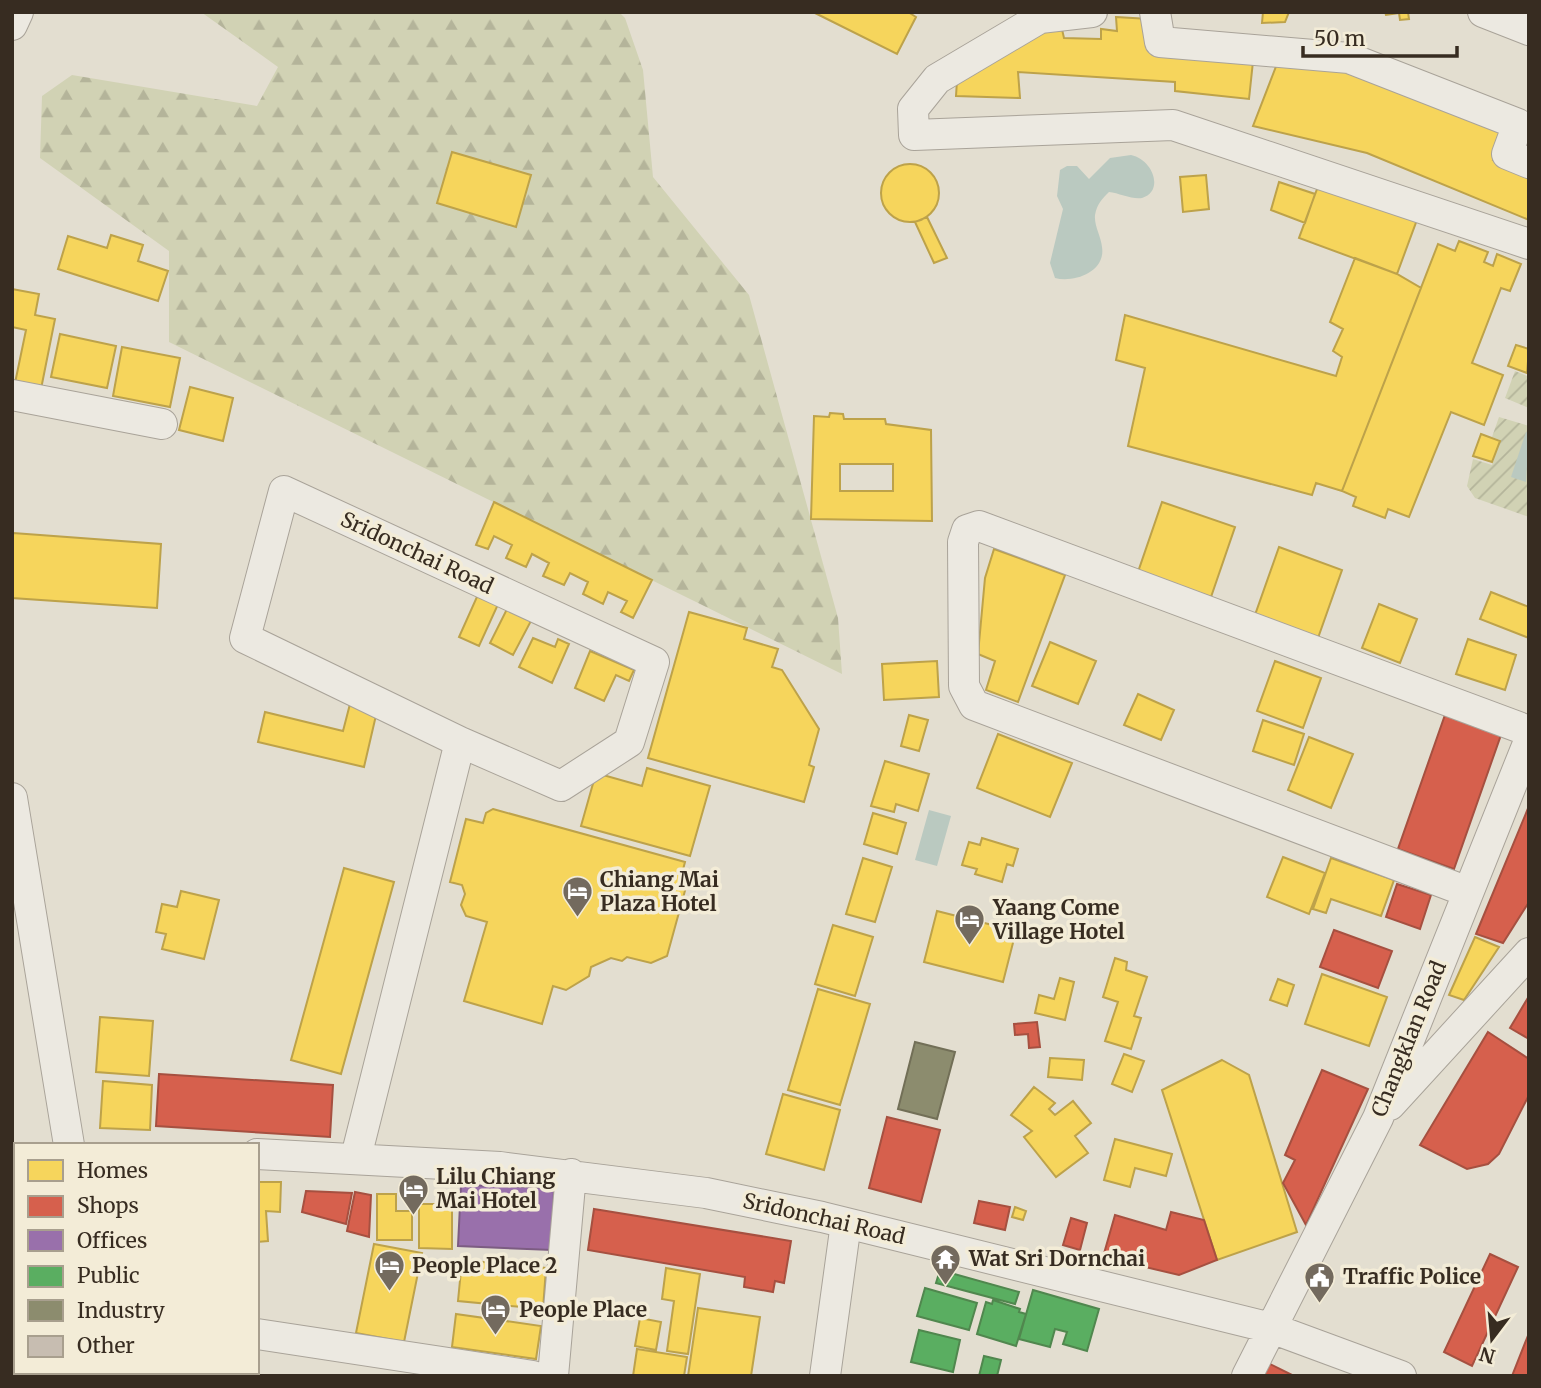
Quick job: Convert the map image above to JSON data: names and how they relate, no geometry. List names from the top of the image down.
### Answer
{
  "streets": {
    "street": ["Sridonchai Road", "Changklan Road"]
  },
  "crossings": [
    ["Sridonchai Road", "Changklan Road"]
  ],
  "places": {
    "hotel": [
      "Chiang Mai Plaza Hotel",
      "Yaang Come Village Hotel",
      "Lilu Chiang Mai Hotel",
      "People Place 2",
      "People Place"
    ],
    "temple": ["Wat Sri Dornchai"],
    "public building": ["Traffic Police"]
  },
  "legend": [
    "Homes",
    "Shops",
    "Offices",
    "Public",
    "Industry",
    "Other"
  ],
  "scale_bar": "50 m",
  "north": "bottom"
}
